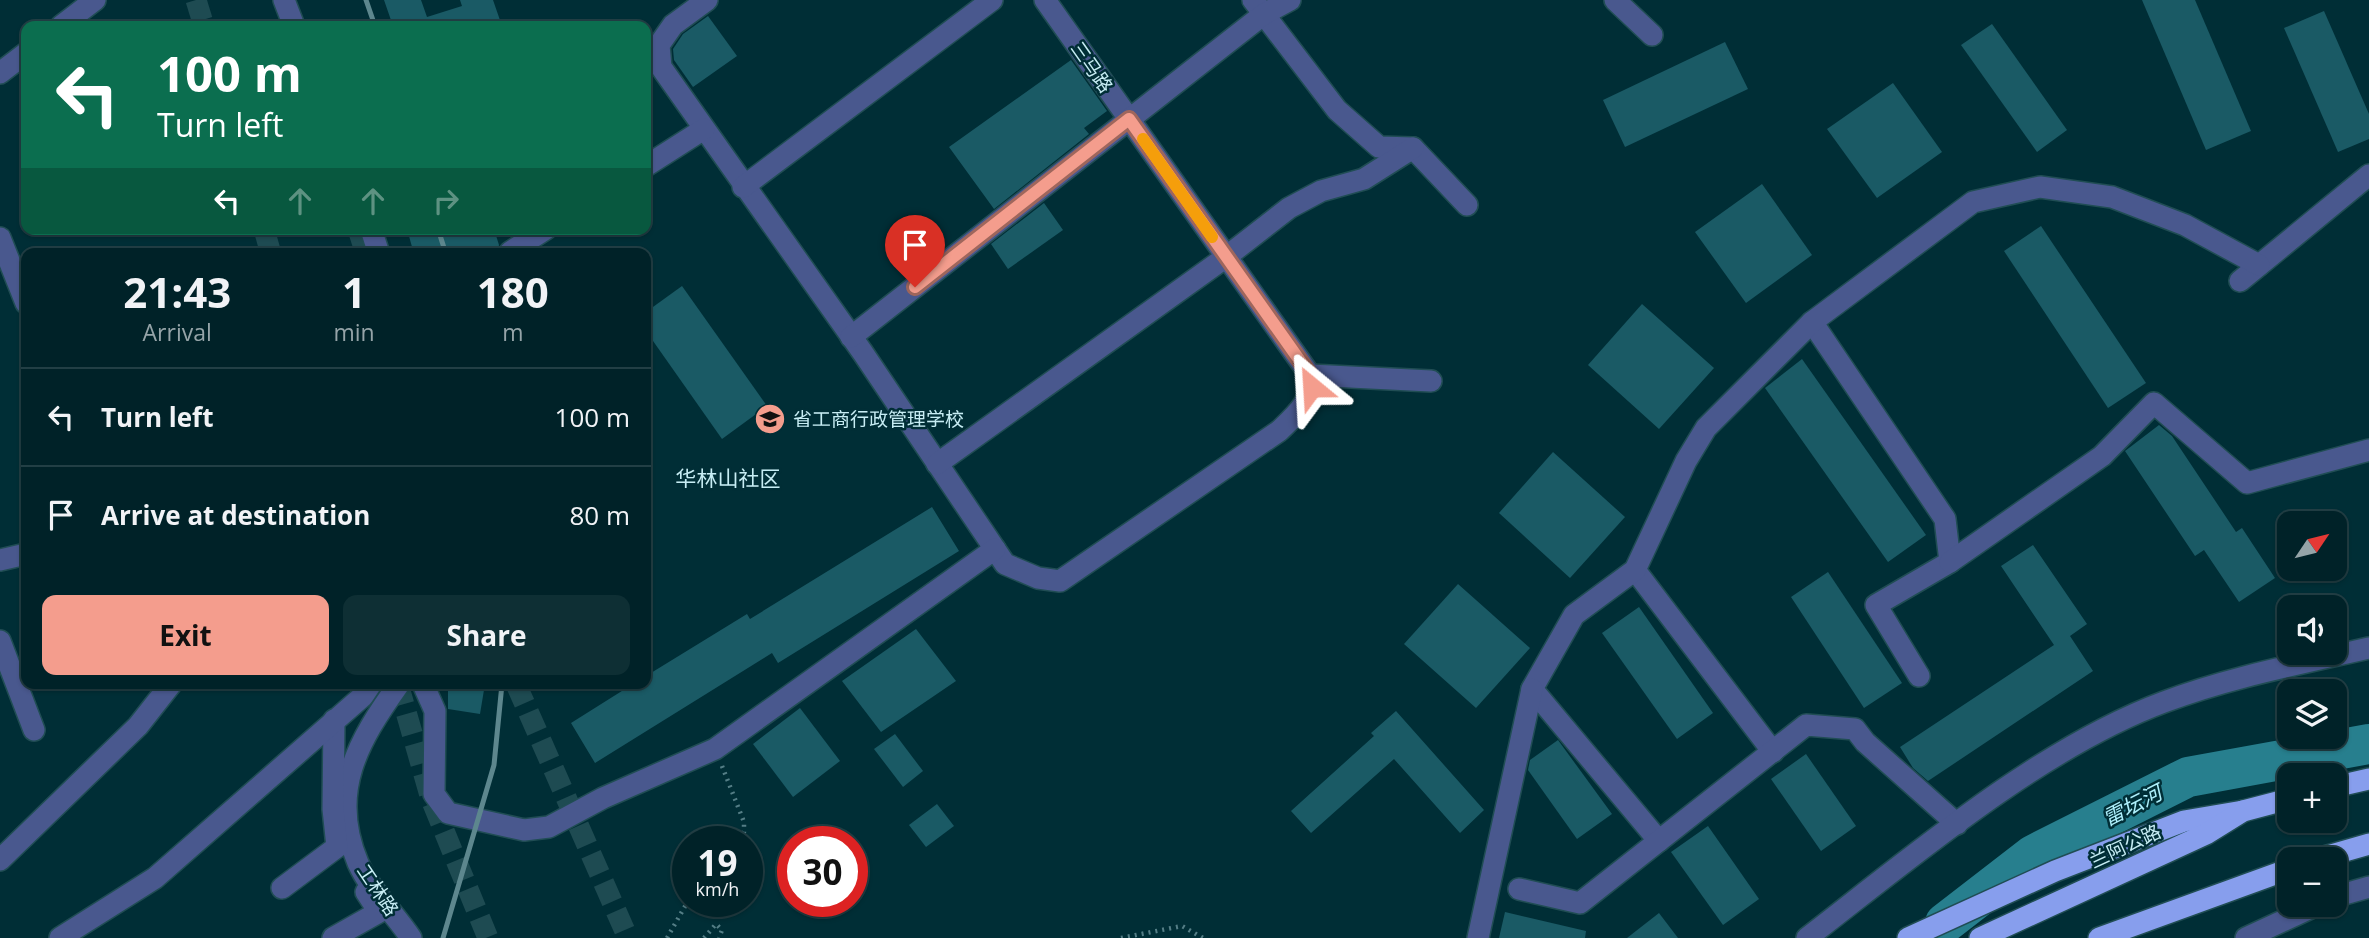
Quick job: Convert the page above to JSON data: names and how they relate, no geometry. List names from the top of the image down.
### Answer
{
  "streets": {
    "highway": ["兰阿公路"],
    "street": ["三马路", "工林路"]
  },
  "districts": ["华林山社区"],
  "water": ["雷坛河"],
  "places": {
    "school or university": ["省工商行政管理学校"]
  },
  "north": "top right",
  "page": {
    "turn": ["100 m", "Turn left"],
    "eta": [
      "21:43",
      "Arrival",
      "1",
      "min",
      "180",
      "m"
    ],
    "list": [
      {
        "name": "Turn left",
        "value": "100 m"
      },
      {
        "name": "Arrive at destination",
        "value": "80 m"
      }
    ],
    "map_buttons": ["+", "−"],
    "buttons": ["Exit", "Share"],
    "speed": "19 km/h",
    "limit": "30"
  }
}
